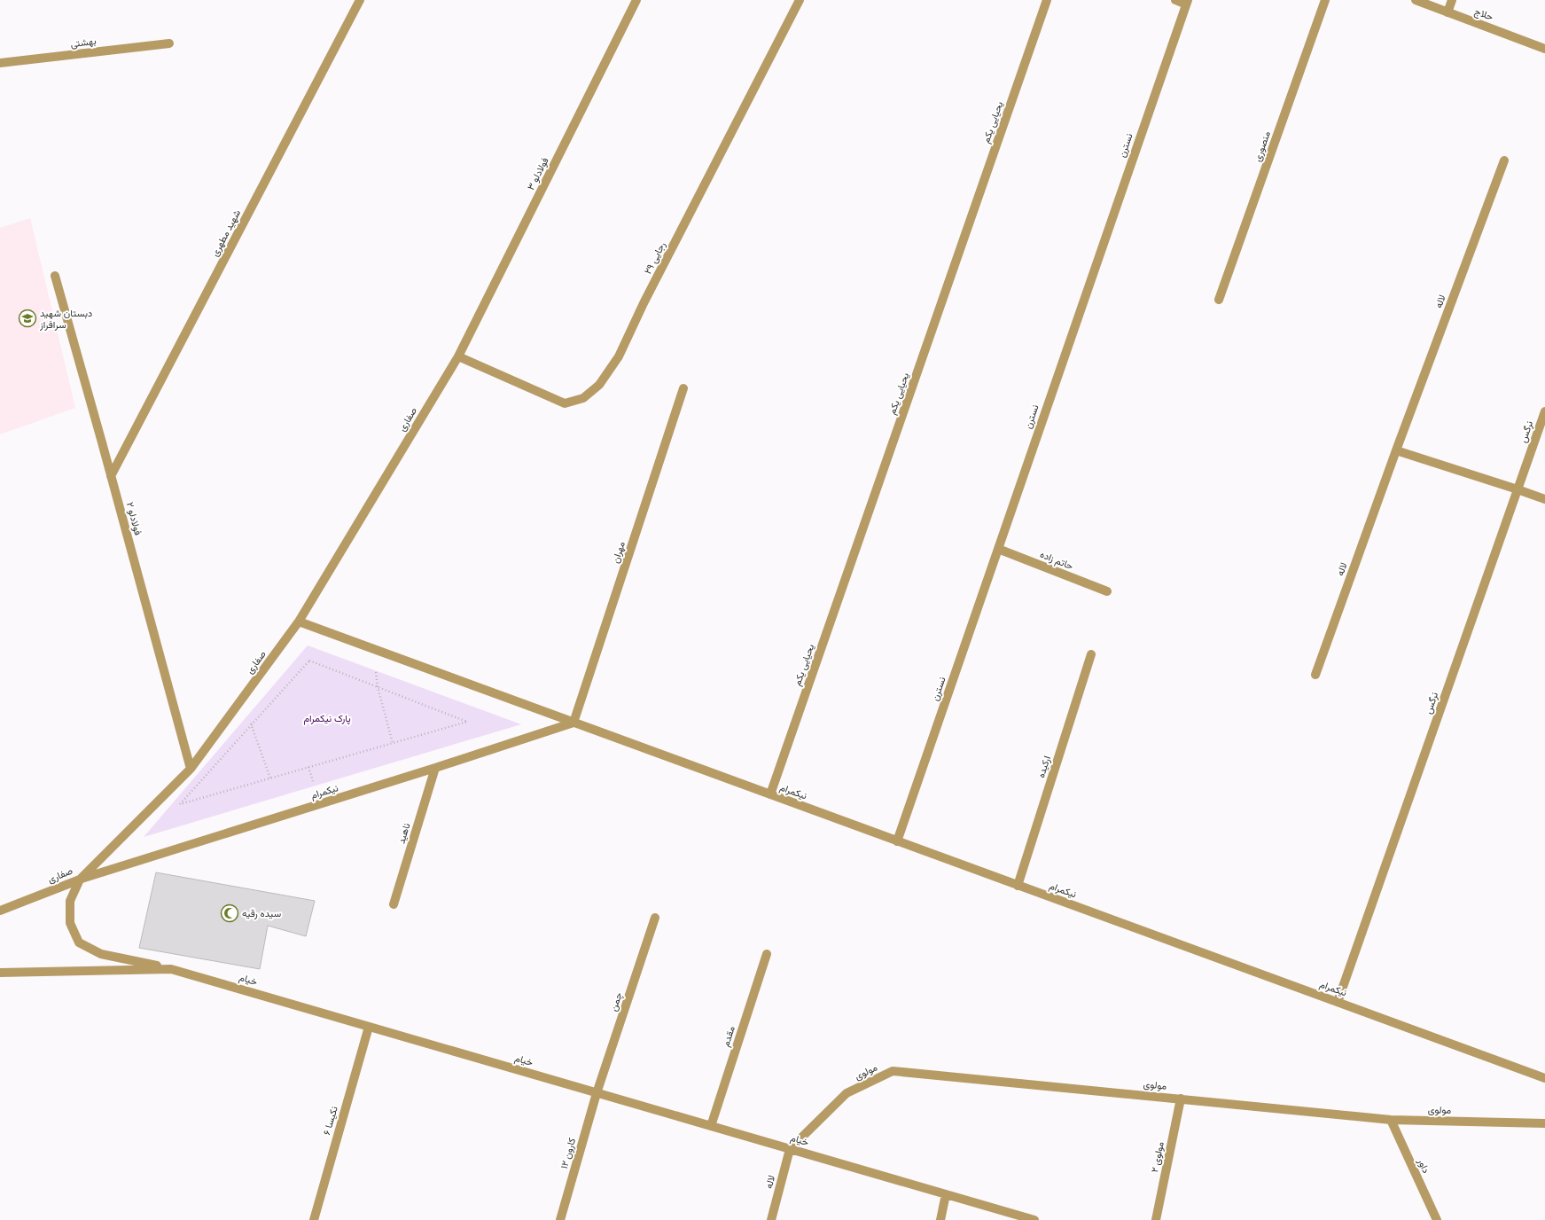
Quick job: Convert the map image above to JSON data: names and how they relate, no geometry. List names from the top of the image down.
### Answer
{
  "streets": {
    "street": [
      "حلاج",
      "بهشتی",
      "یحیایی یکم",
      "نسترن",
      "منصوری",
      "فولادلو ۳",
      "شهید مطهری",
      "رجایی ۲۹",
      "لاله",
      "صفاری",
      "نرگس",
      "فولادلو ۲",
      "مهران",
      "حاتم زاده",
      "ارکیده",
      "نیکمرام",
      "ناهید",
      "خیام",
      "چمن",
      "مقدم",
      "مولوی",
      "نکيسا ۶",
      "کارون ۱۲",
      "مولوی ۲",
      "داور"
    ]
  },
  "crossings": [
    ["یحیایی یکم", "نیکمرام"],
    ["نسترن", "حاتم زاده"],
    ["نسترن", "نیکمرام"],
    ["فولادلو ۳", "رجایی ۲۹"],
    ["فولادلو ۳", "صفاری"],
    ["شهید مطهری", "فولادلو ۲"],
    ["رجایی ۲۹", "صفاری"],
    ["لاله", "خیام"],
    ["لاله", "مولوی"],
    ["صفاری", "فولادلو ۲"],
    ["صفاری", "نیکمرام"],
    ["نرگس", "نیکمرام"],
    ["مهران", "نیکمرام"],
    ["ارکیده", "نیکمرام"],
    ["نیکمرام", "ناهید"],
    ["خیام", "چمن"],
    ["خیام", "مقدم"],
    ["خیام", "مولوی"],
    ["خیام", "نکيسا ۶"],
    ["خیام", "کارون ۱۲"],
    ["چمن", "کارون ۱۲"],
    ["مولوی", "مولوی ۲"],
    ["مولوی", "داور"]
  ],
  "parks": ["پارک نیکمرام"],
  "places": {
    "school or university": ["دبستان شهید سرافراز"],
    "mosque": ["سیده رقیه"]
  }
}
